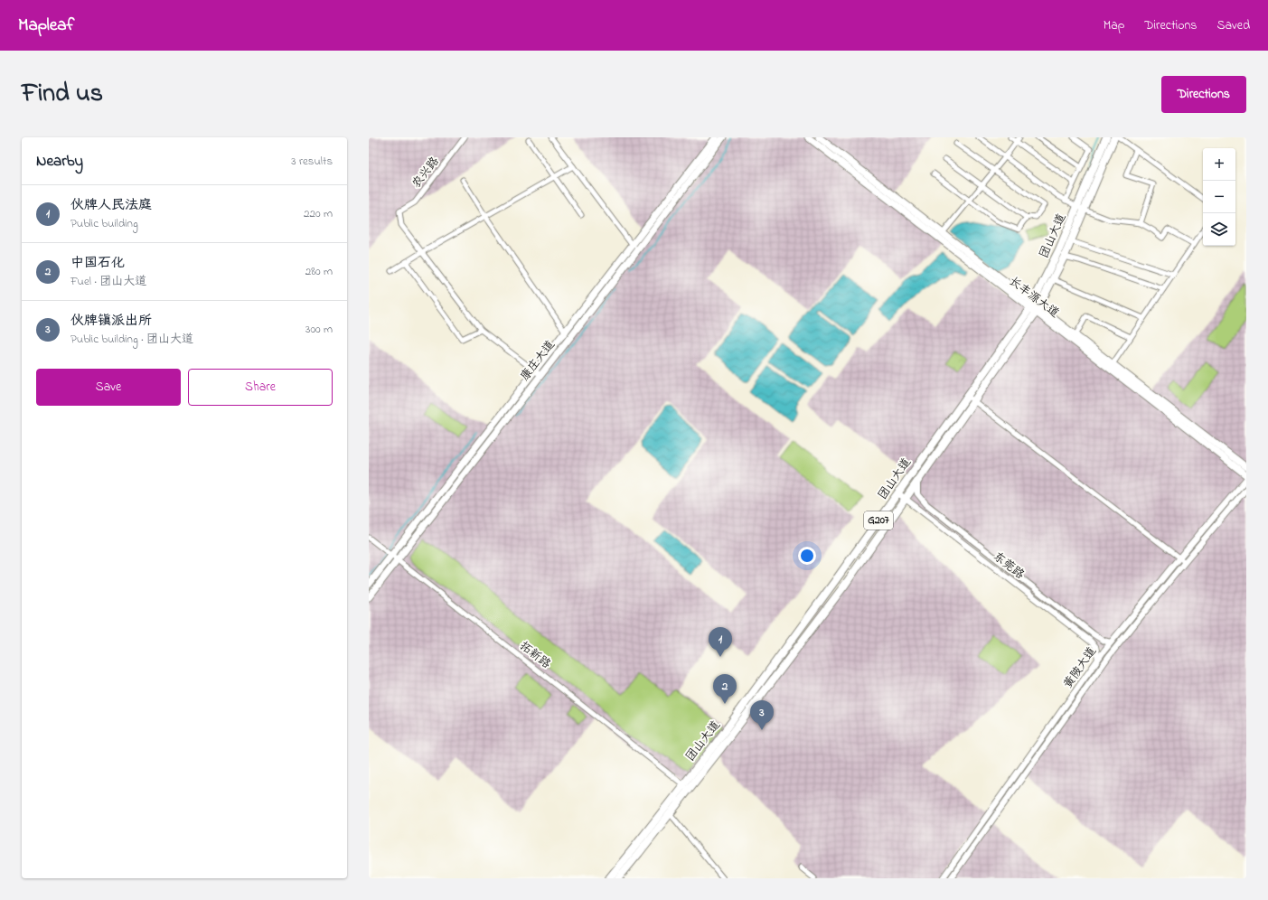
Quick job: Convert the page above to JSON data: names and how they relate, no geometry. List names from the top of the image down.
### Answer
{
  "streets": {
    "highway": ["团山大道", "G207"],
    "main road": ["长丰源大道", "康庄大道"],
    "street": [
      "农兴路",
      "东莞路",
      "拓新路",
      "黄陂大道"
    ]
  },
  "crossings": [
    ["团山大道", "长丰源大道"],
    ["团山大道", "东莞路"],
    ["团山大道", "拓新路"],
    ["康庄大道", "拓新路"],
    ["东莞路", "黄陂大道"]
  ],
  "page": {
    "header": "Mapleaf",
    "nav": ["Map", "Directions", "Saved"],
    "title": "Find us",
    "buttons": [
      "Directions",
      ["Save", "Share"]
    ],
    "heading": ["Nearby", "3 results"],
    "map_buttons": ["+", "−"],
    "list": [
      {
        "mark": "1",
        "name": "伙牌人民法庭",
        "note": "Public building",
        "value": "220 m"
      },
      {
        "mark": "2",
        "name": "中国石化",
        "note": "Fuel · 团山大道",
        "value": "280 m"
      },
      {
        "mark": "3",
        "name": "伙牌镇派出所",
        "note": "Public building · 团山大道",
        "value": "300 m"
      }
    ],
    "pins": ["1", "2", "3"]
  }
}
